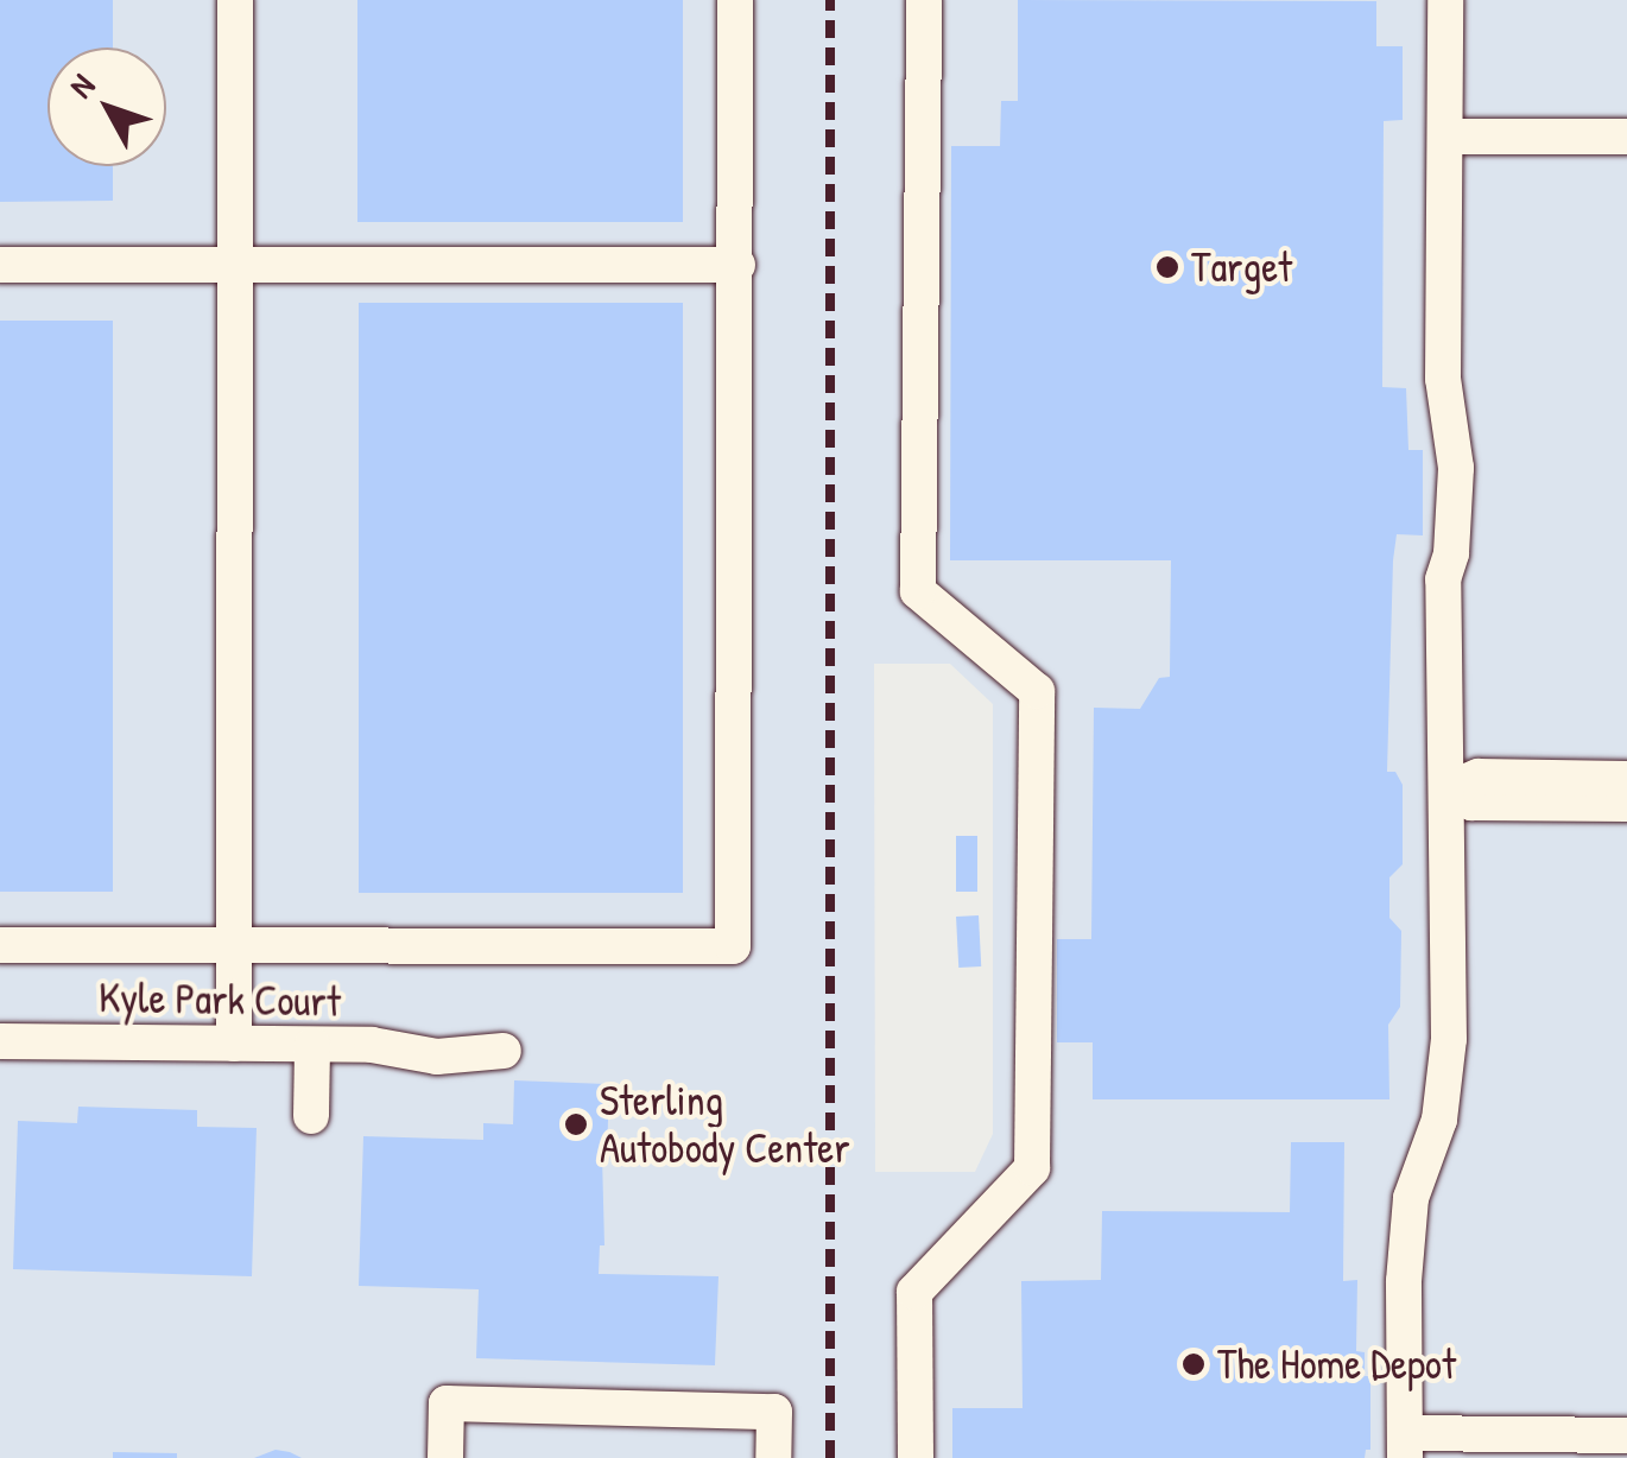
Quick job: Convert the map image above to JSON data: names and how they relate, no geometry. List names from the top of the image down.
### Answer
{
  "streets": {
    "street": ["Kyle Park Court"]
  },
  "places": ["Target", "Sterling Autobody Center", "The Home Depot"],
  "north": "top left"
}
